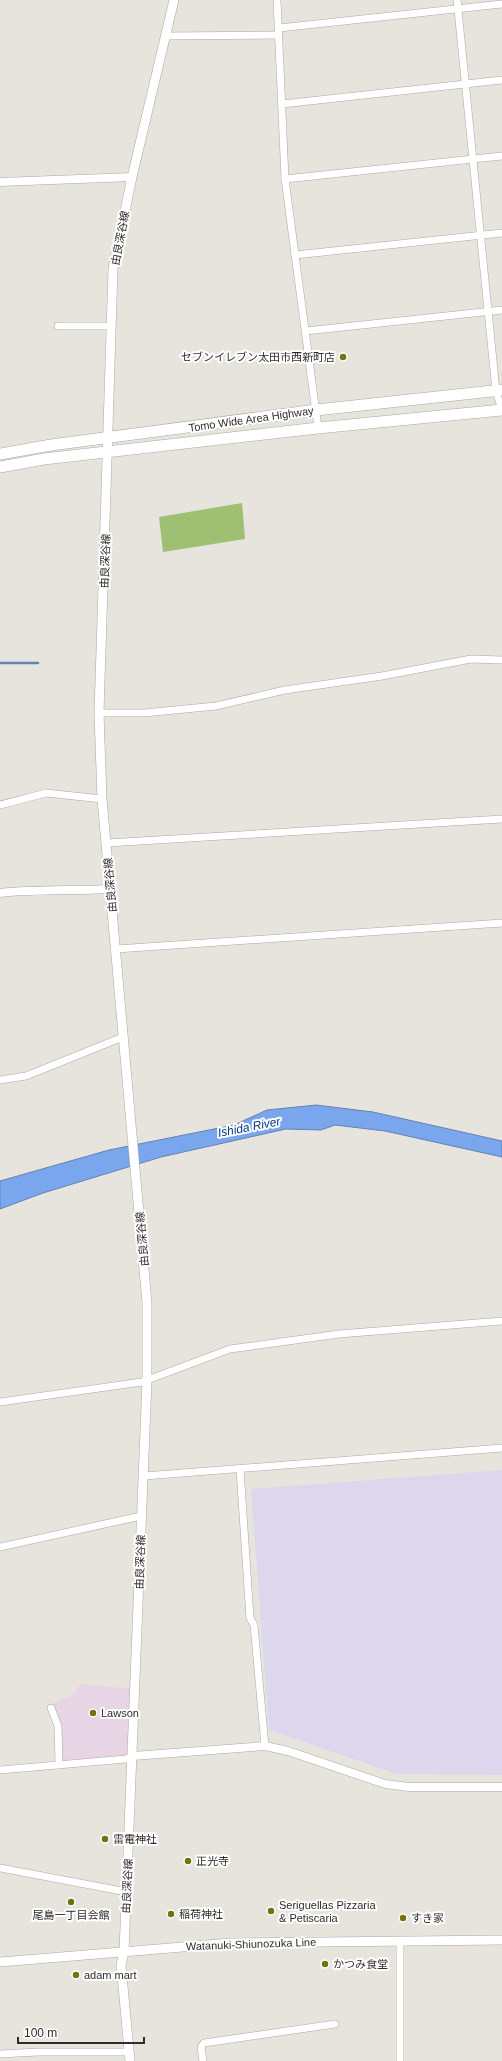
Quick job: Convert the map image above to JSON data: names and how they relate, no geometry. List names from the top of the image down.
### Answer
{
  "streets": {
    "highway": ["Tomo Wide Area Highway"],
    "main road": ["由良深谷線", "Watanuki-Shiunozuka Line"]
  },
  "crossings": [
    ["由良深谷線", "Tomo Wide Area Highway"],
    ["由良深谷線", "Watanuki-Shiunozuka Line"]
  ],
  "water": ["Ishida River"],
  "places": [
    "セブンイレブン太田市西新町店",
    "Lawson",
    "雷電神社",
    "正光寺",
    "尾島一丁目会館",
    "Seriguellas Pizzaria & Petiscaria",
    "稲荷神社",
    "すき家",
    "かつみ食堂",
    "adam mart"
  ],
  "scale_bar": "100 m"
}
